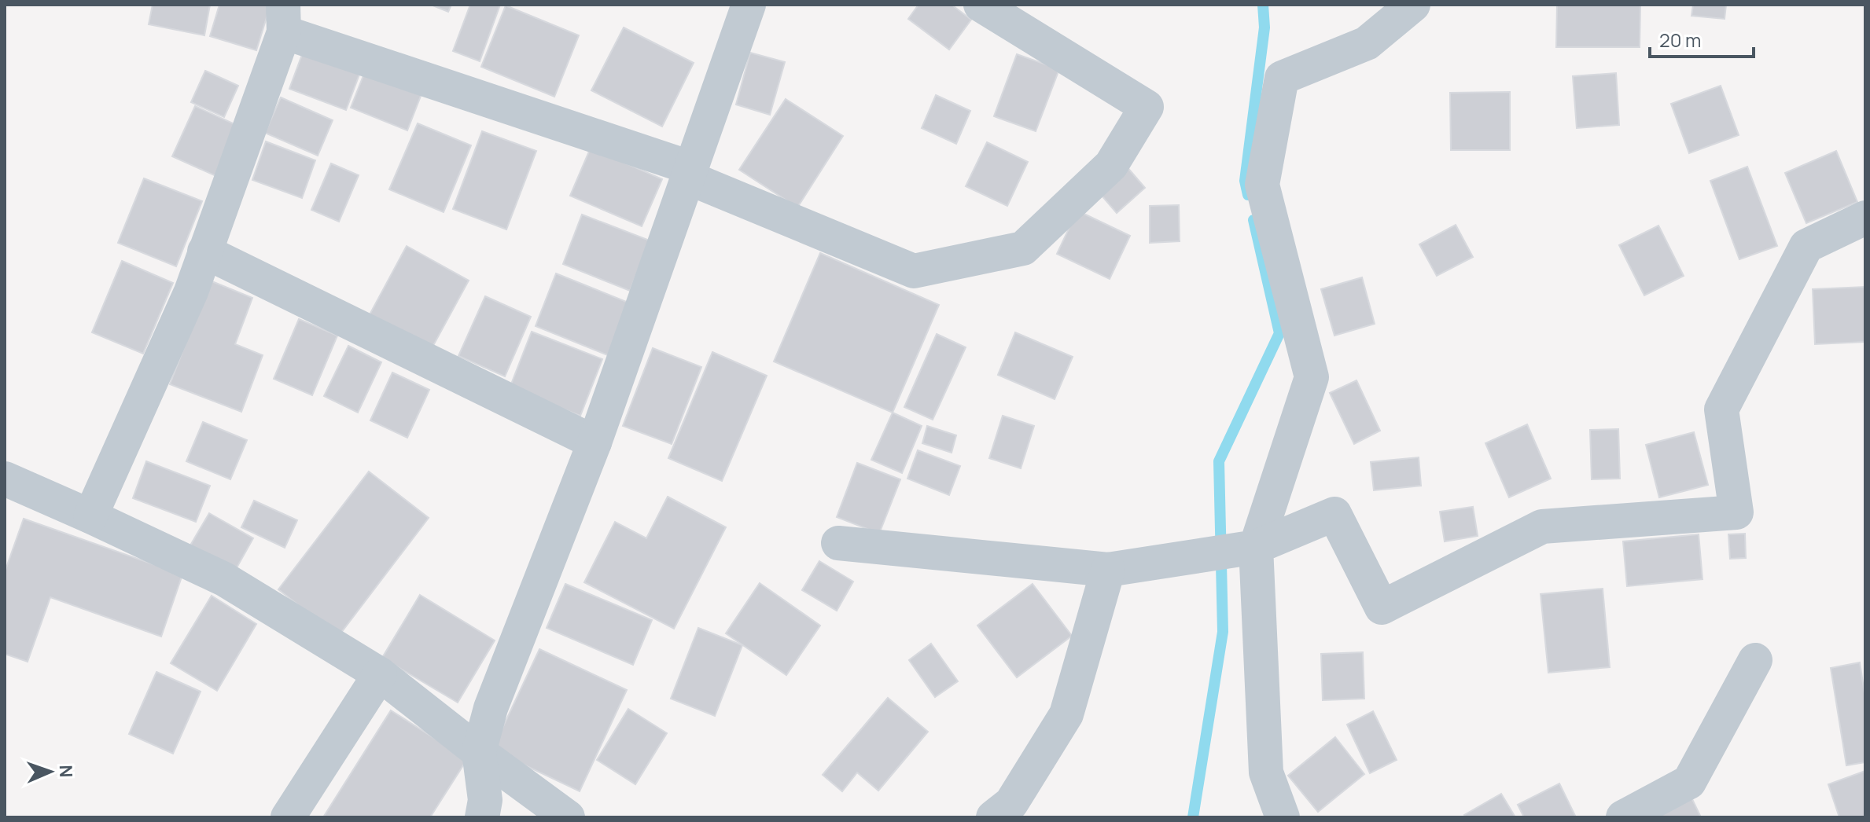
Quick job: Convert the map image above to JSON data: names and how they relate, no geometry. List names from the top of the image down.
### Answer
{
  "scale_bar": "20 m",
  "north": "right"
}
